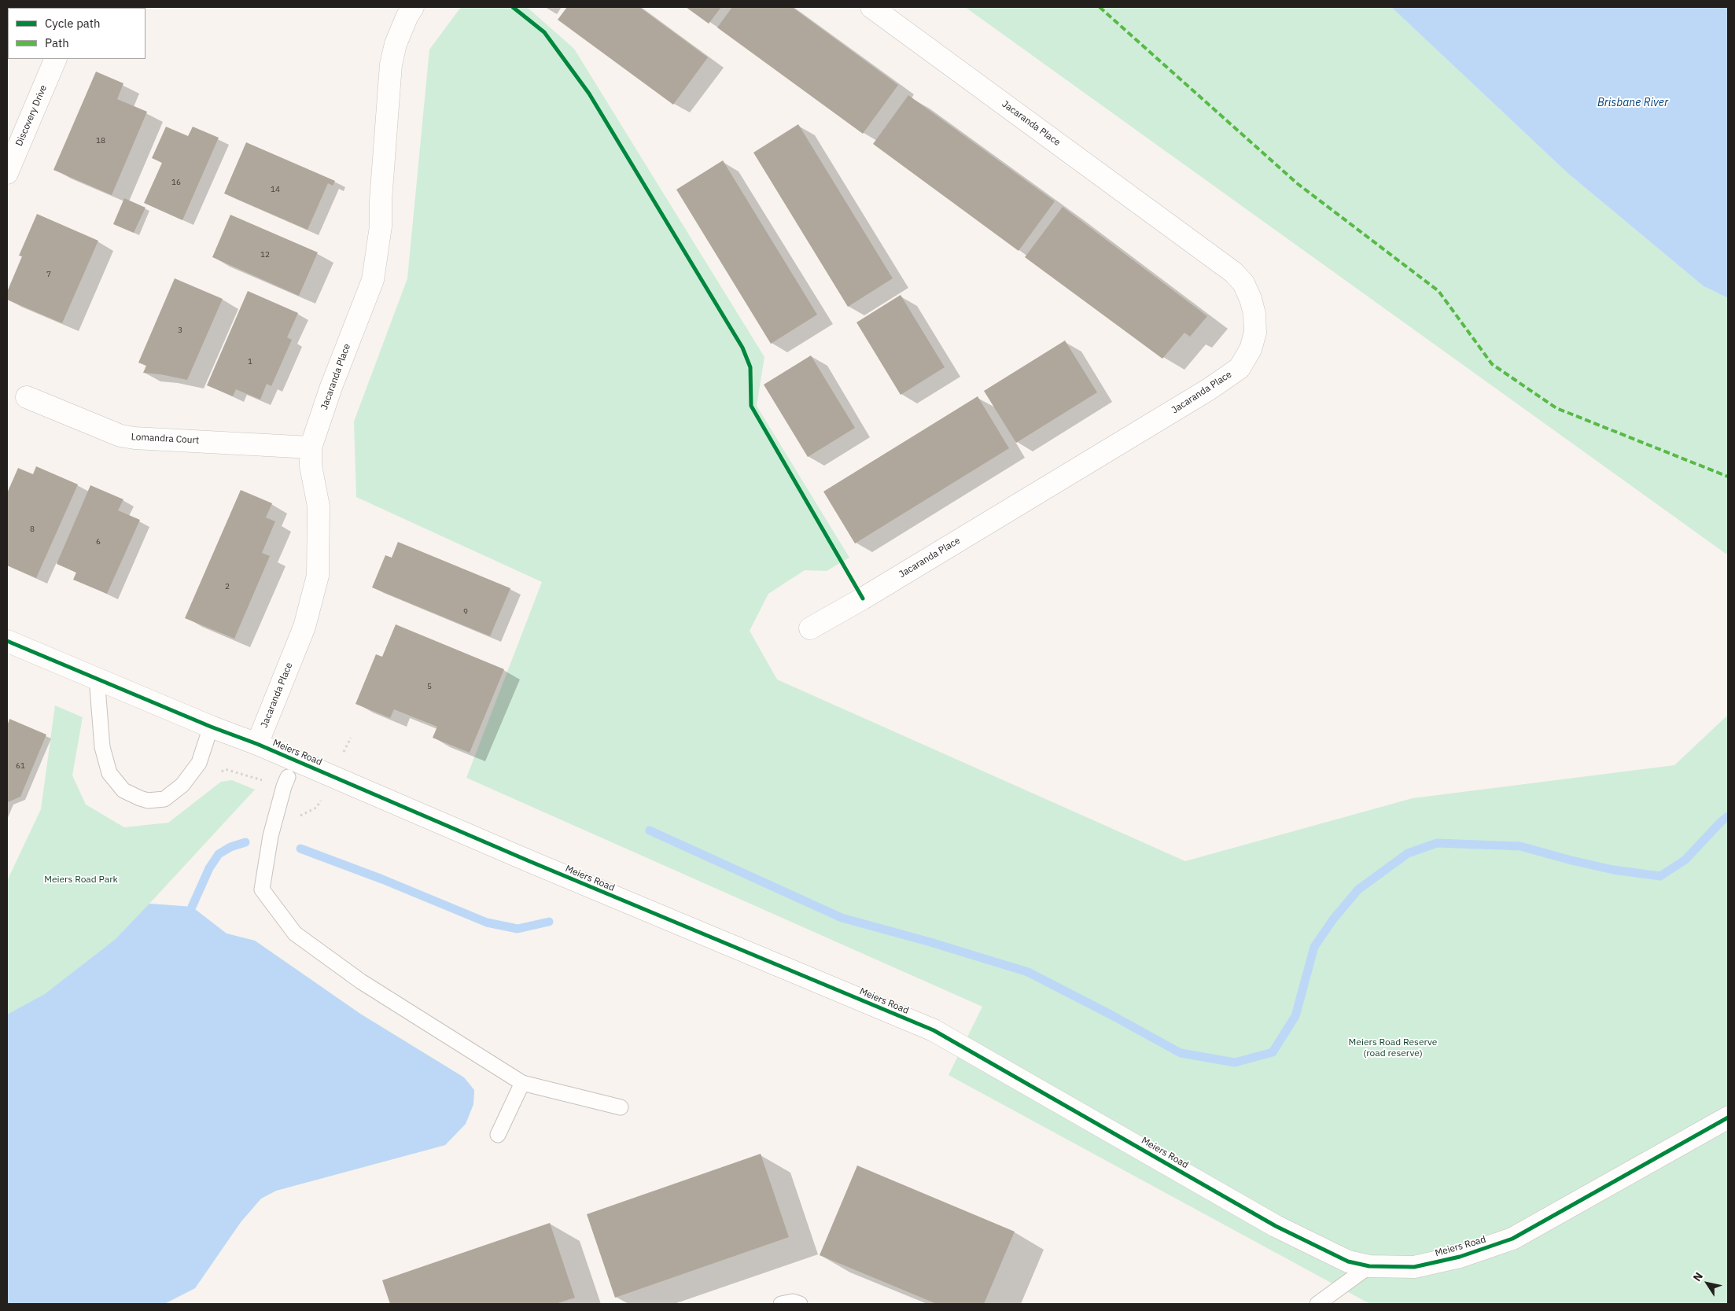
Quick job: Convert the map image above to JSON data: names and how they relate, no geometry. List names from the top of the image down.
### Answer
{
  "streets": {
    "street": [
      "Discovery Drive",
      "Jacaranda Place",
      "Lomandra Court",
      "Meiers Road"
    ]
  },
  "crossings": [
    ["Jacaranda Place", "Lomandra Court"],
    ["Jacaranda Place", "Meiers Road"]
  ],
  "water": ["Brisbane River"],
  "parks": ["Meiers Road Park", "Meiers Road Reserve (road reserve)"],
  "house_numbers": [
    "18",
    "16",
    "14",
    "12",
    "7",
    "3",
    "1",
    "8",
    "6",
    "2",
    "9",
    "5",
    "61"
  ],
  "legend": ["Cycle path", "Path"],
  "north": "top left"
}
